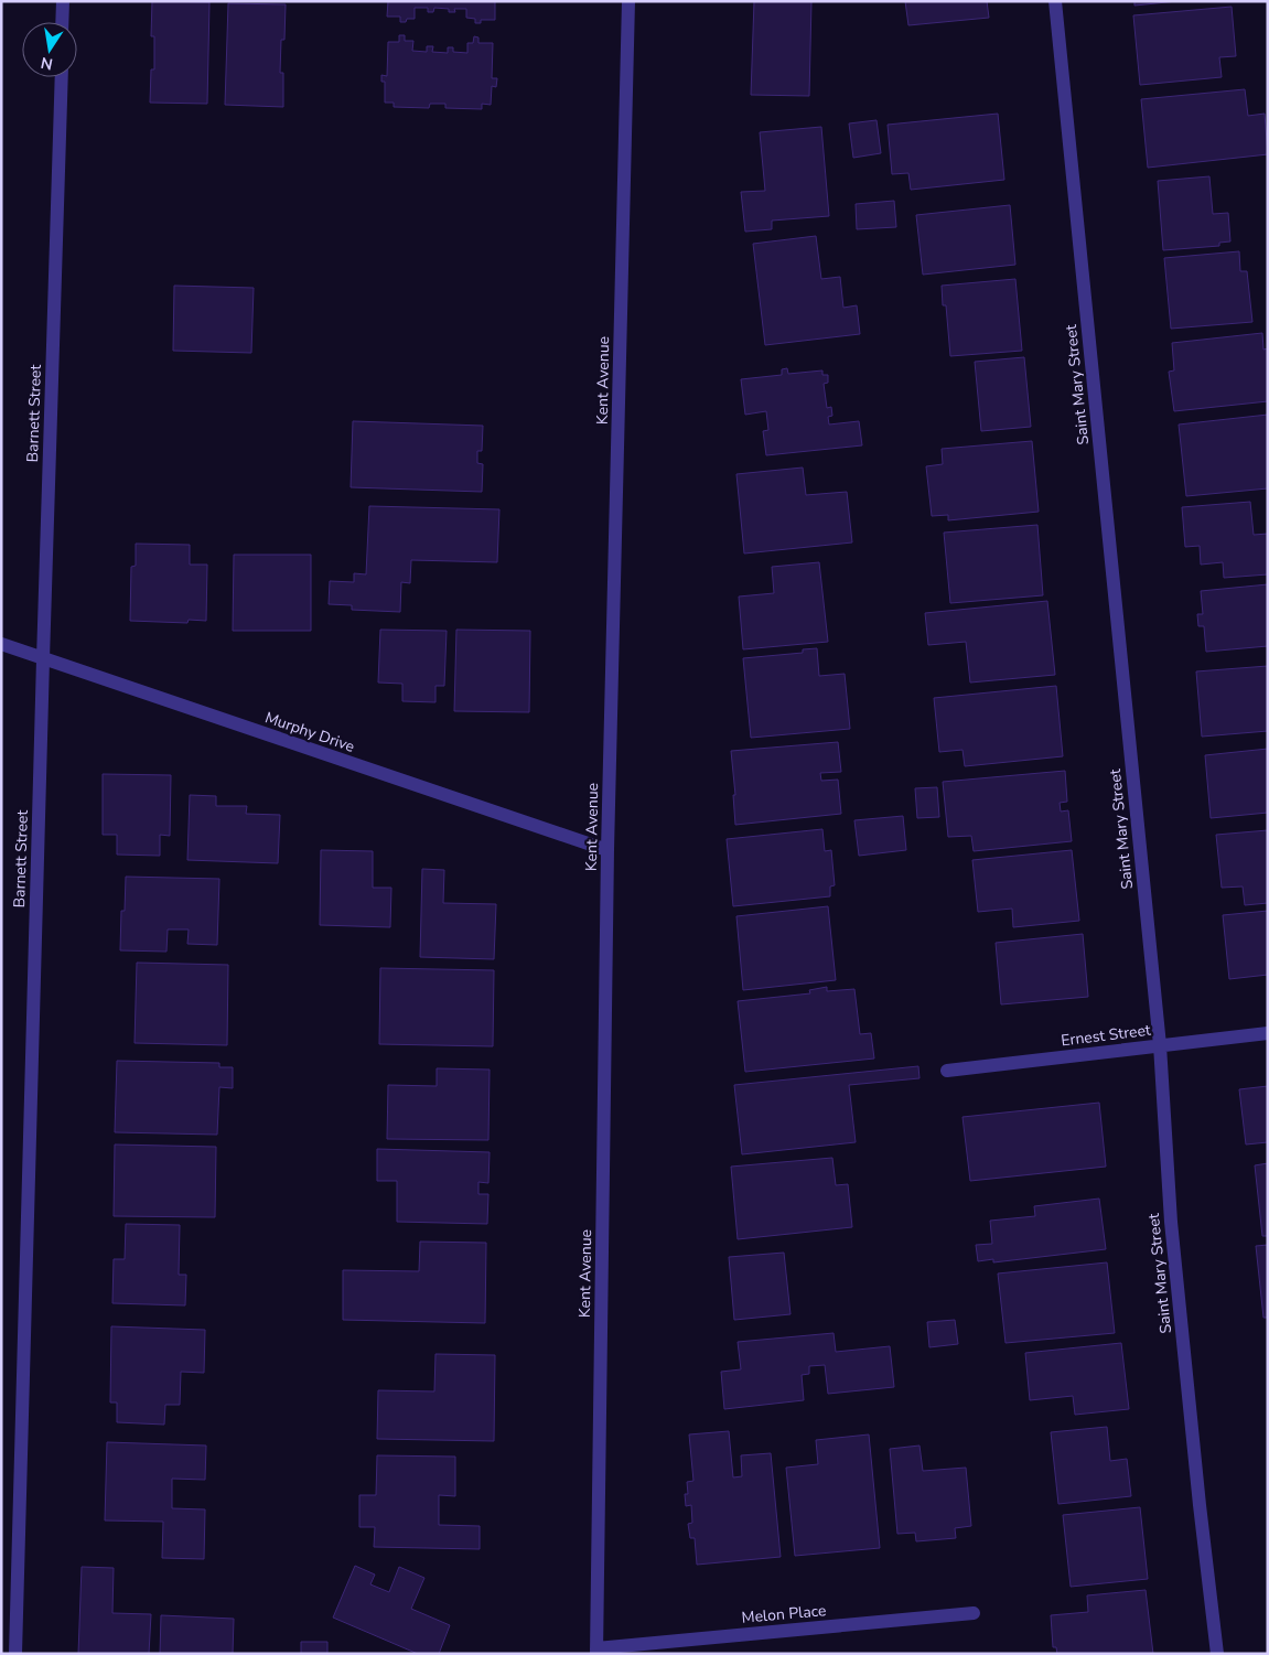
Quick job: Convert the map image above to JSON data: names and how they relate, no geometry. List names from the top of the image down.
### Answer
{
  "streets": {
    "street": [
      "Kent Avenue",
      "Saint Mary Street",
      "Barnett Street",
      "Murphy Drive",
      "Ernest Street",
      "Melon Place"
    ]
  },
  "crossings": [
    ["Kent Avenue", "Murphy Drive"],
    ["Kent Avenue", "Melon Place"],
    ["Saint Mary Street", "Ernest Street"],
    ["Barnett Street", "Murphy Drive"]
  ],
  "north": "bottom"
}
